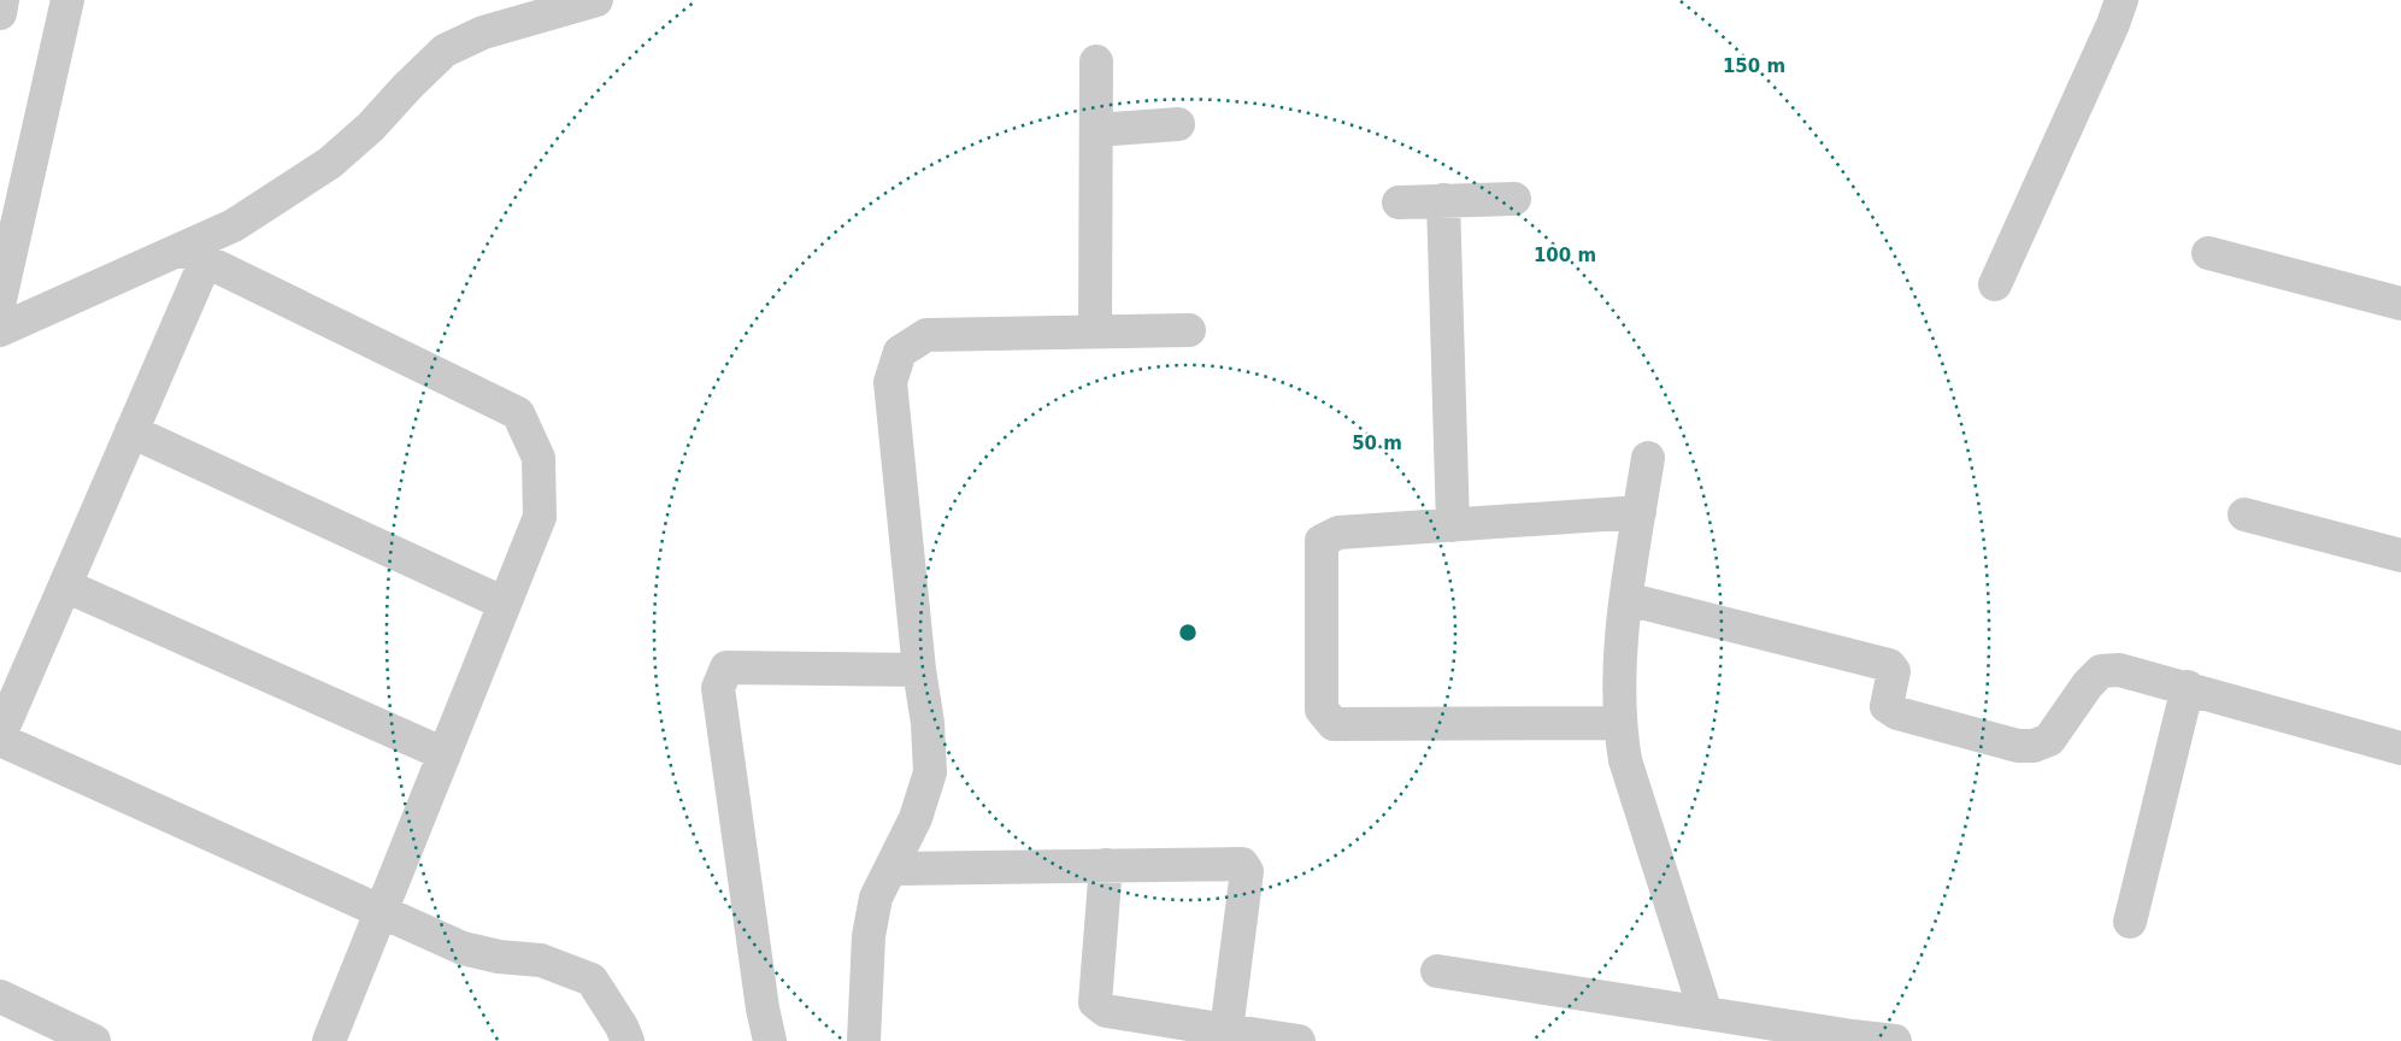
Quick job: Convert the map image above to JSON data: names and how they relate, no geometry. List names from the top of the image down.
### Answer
{
  "rings": ["150 m", "100 m", "50 m"]
}
